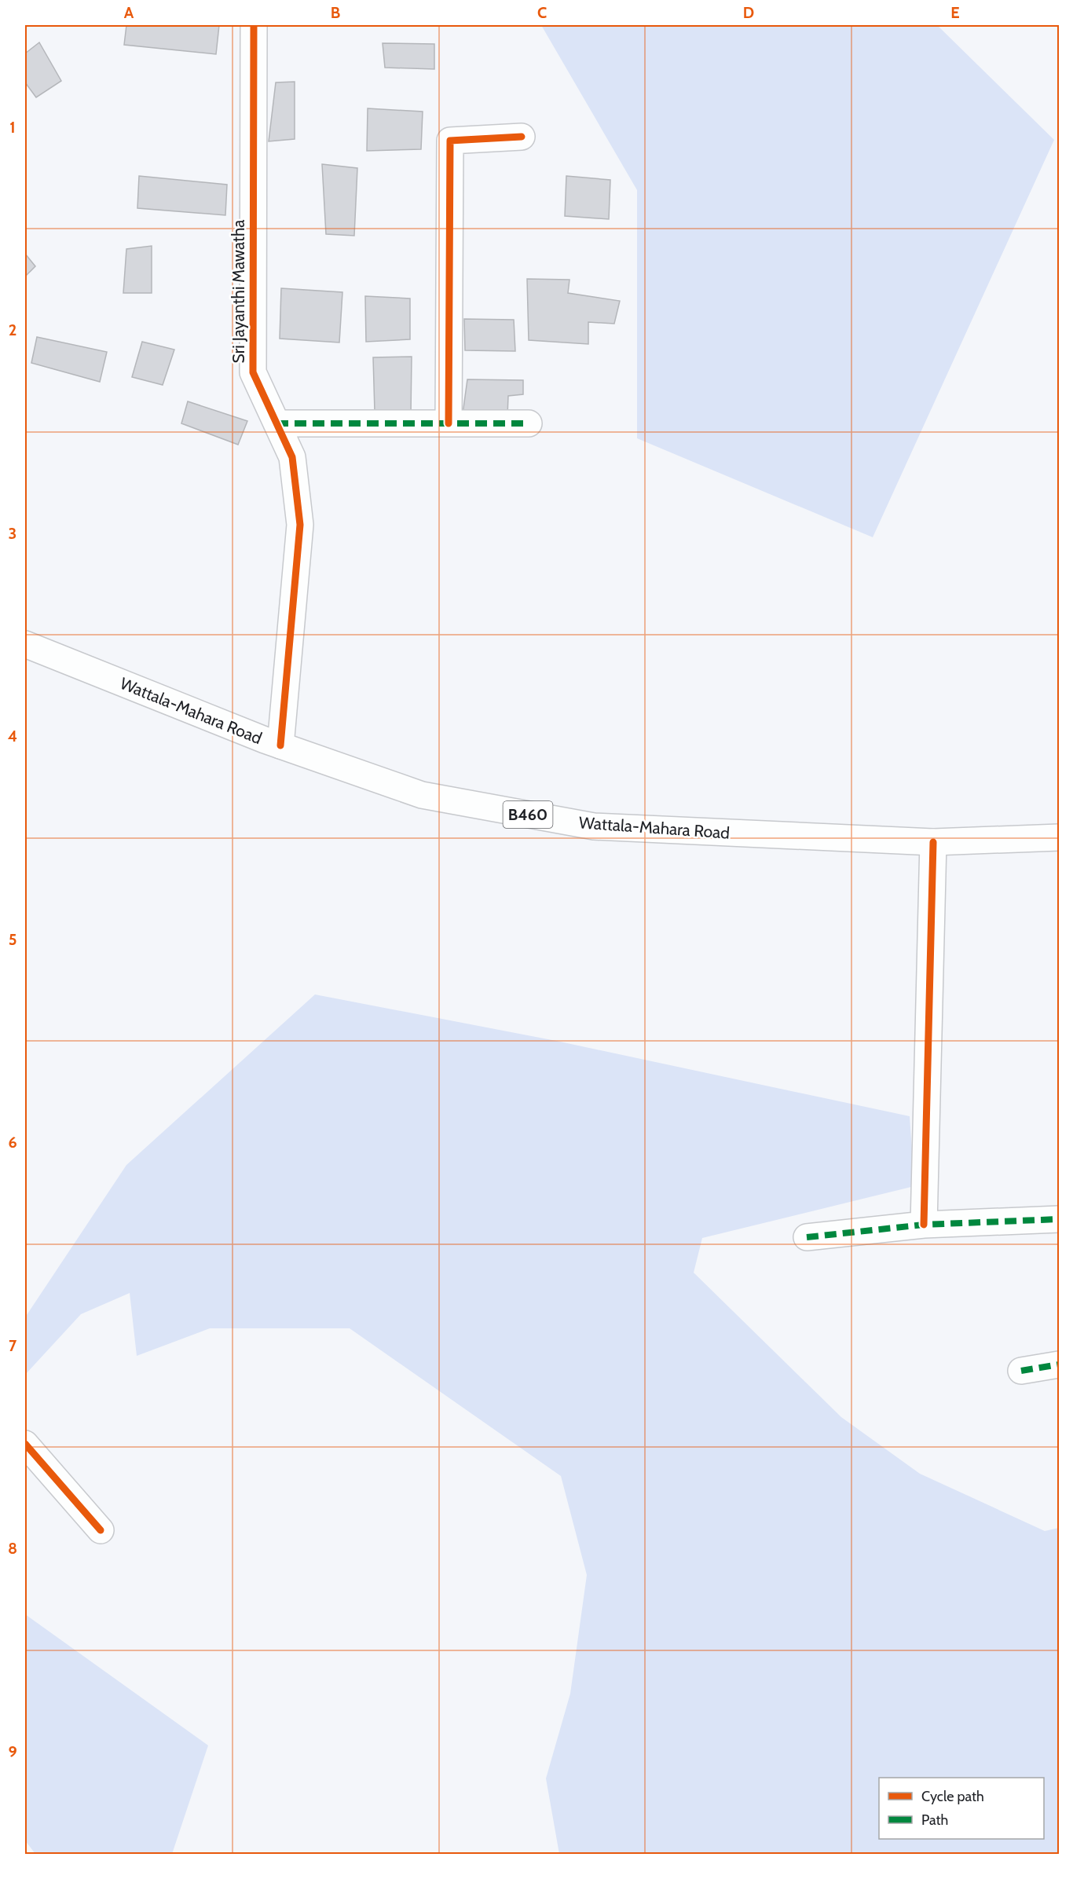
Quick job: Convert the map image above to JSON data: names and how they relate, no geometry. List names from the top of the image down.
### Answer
{
  "streets": {
    "street": ["Sri Jayanthi Mawatha", "Wattala-Mahara Road", "B460"]
  },
  "crossings": [
    ["Sri Jayanthi Mawatha", "Wattala-Mahara Road"]
  ],
  "legend": ["Cycle path", "Path"],
  "grid": {
    "columns": [
      "A",
      "B",
      "C",
      "D",
      "E"
    ],
    "rows": [
      "1",
      "2",
      "3",
      "4",
      "5",
      "6",
      "7",
      "8",
      "9"
    ]
  }
}
